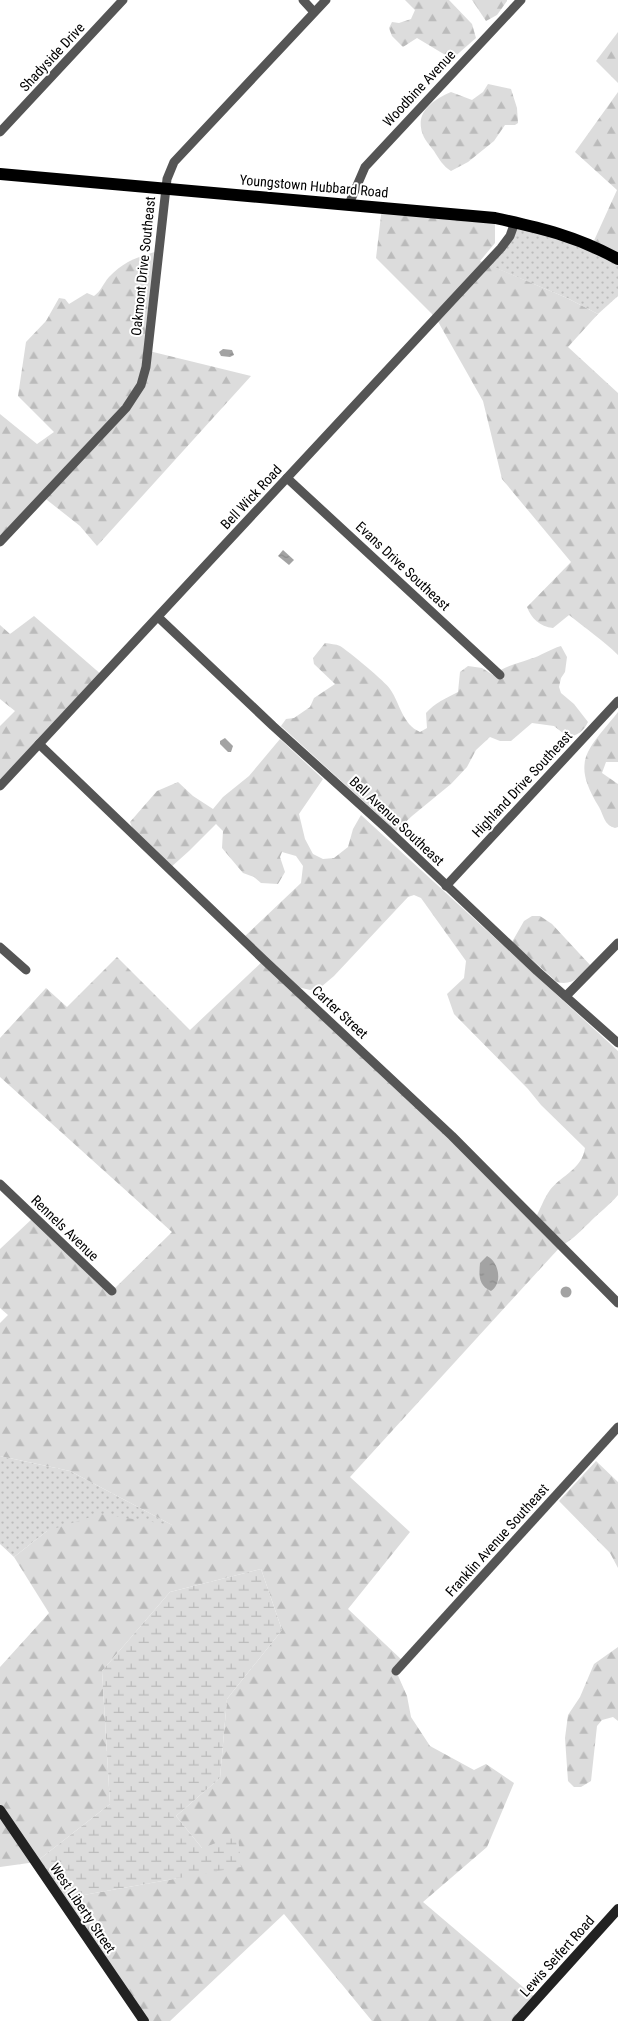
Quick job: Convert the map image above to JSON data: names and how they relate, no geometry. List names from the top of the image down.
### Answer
{
  "streets": {
    "main road": ["Youngstown Hubbard Road", "West Liberty Street", "Lewis Seifert Road"],
    "street": [
      "Shadyside Drive",
      "Woodbine Avenue",
      "Oakmont Drive Southeast",
      "Bell Wick Road",
      "Evans Drive Southeast",
      "Highland Drive Southeast",
      "Bell Avenue Southeast",
      "Carter Street",
      "Rennels Avenue",
      "Franklin Avenue Southeast"
    ]
  },
  "crossings": [
    ["Woodbine Avenue", "Youngstown Hubbard Road"],
    ["Youngstown Hubbard Road", "Oakmont Drive Southeast"],
    ["Youngstown Hubbard Road", "Bell Wick Road"],
    ["Bell Wick Road", "Evans Drive Southeast"],
    ["Bell Wick Road", "Bell Avenue Southeast"],
    ["Bell Wick Road", "Carter Street"],
    ["Highland Drive Southeast", "Bell Avenue Southeast"]
  ]
}
